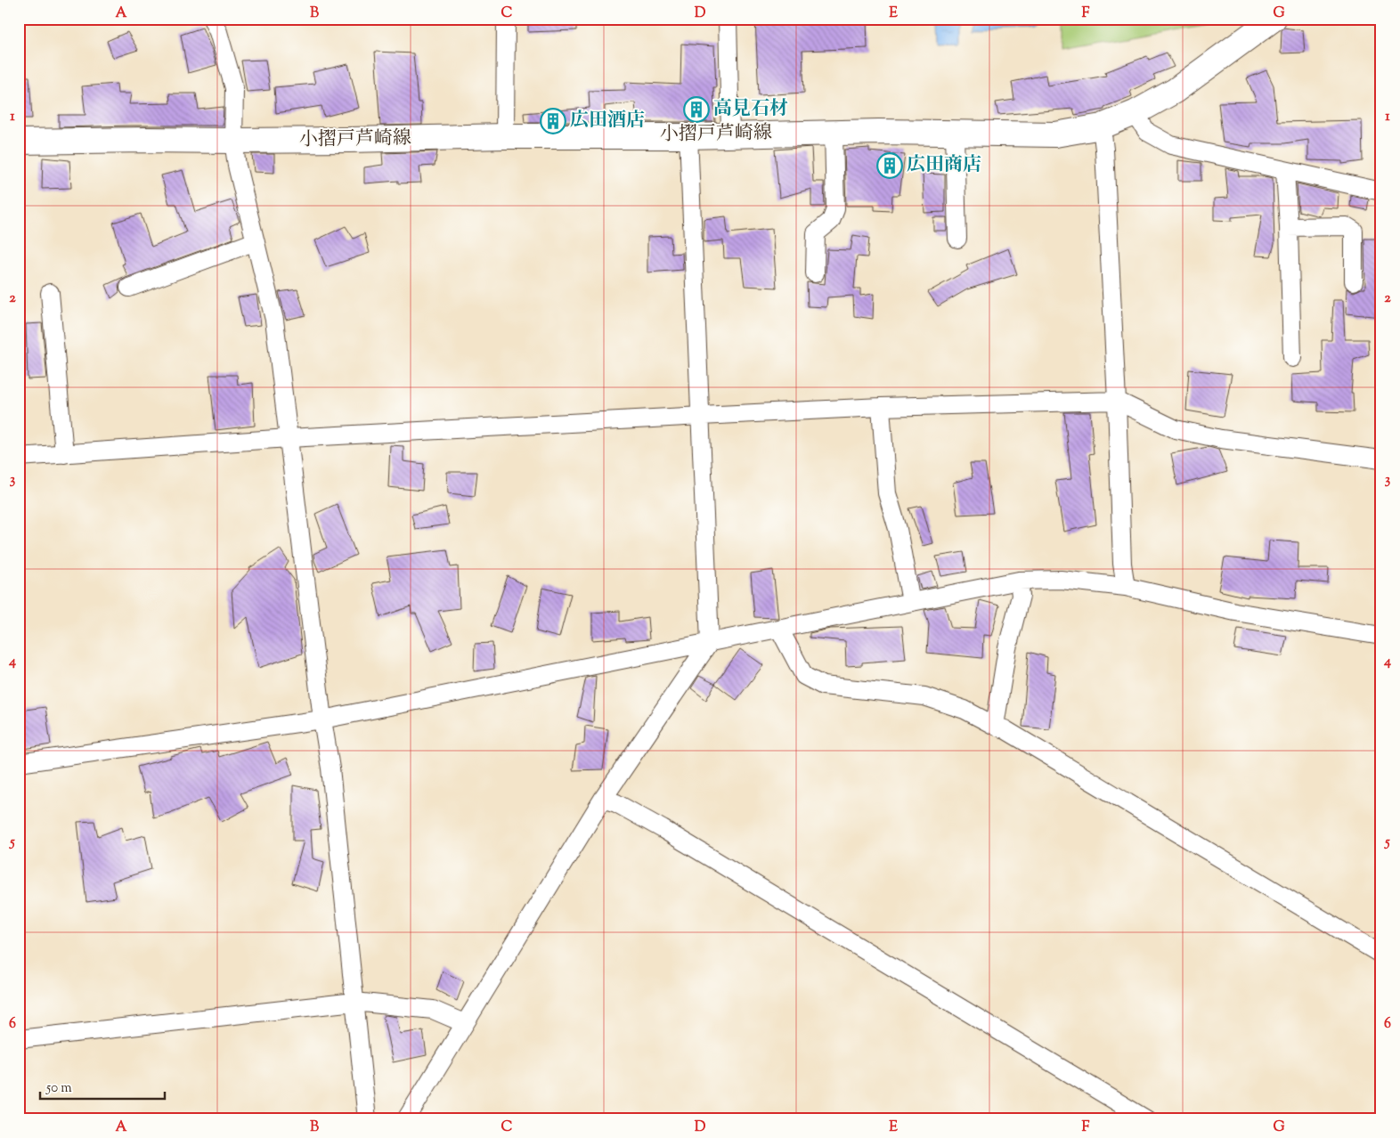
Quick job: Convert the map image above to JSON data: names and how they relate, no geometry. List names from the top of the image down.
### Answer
{
  "streets": {
    "main road": ["小摺戸芦崎線"]
  },
  "places": {
    "building": ["高見石材", "広田酒店", "広田商店"]
  },
  "scale_bar": "50 m",
  "grid": {
    "columns": [
      "A",
      "B",
      "C",
      "D",
      "E",
      "F",
      "G"
    ],
    "rows": [
      "1",
      "2",
      "3",
      "4",
      "5",
      "6"
    ]
  }
}
